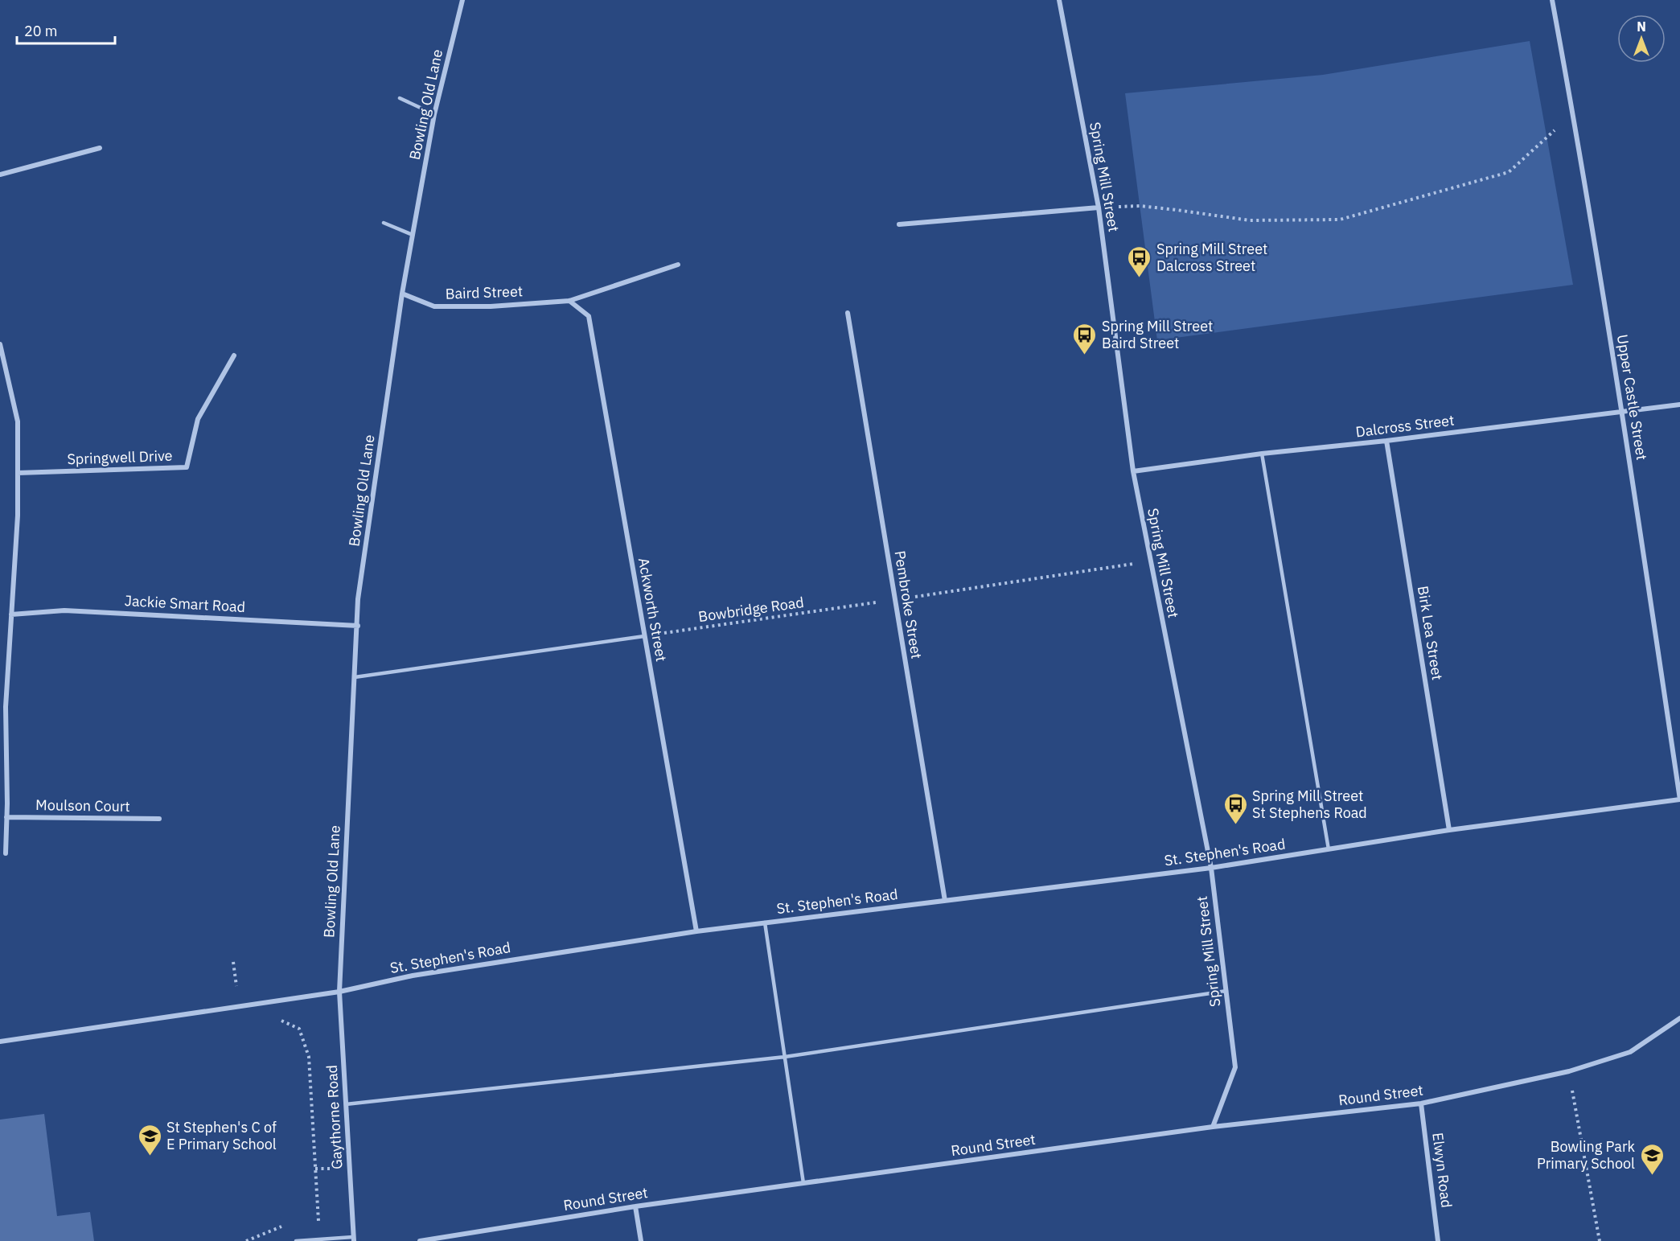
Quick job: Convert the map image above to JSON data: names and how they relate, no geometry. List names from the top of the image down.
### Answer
{
  "streets": {
    "street": [
      "Bowling Old Lane",
      "Spring Mill Street",
      "Baird Street",
      "Upper Castle Street",
      "Dalcross Street",
      "Springwell Drive",
      "Jackie Smart Road",
      "Pembroke Street",
      "Ackworth Street",
      "Birk Lea Street",
      "Moulson Court",
      "St. Stephen's Road",
      "Round Street",
      "Gaythorne Road",
      "Elwyn Road"
    ],
    "path": ["Bowbridge Road"]
  },
  "crossings": [
    ["Bowling Old Lane", "Baird Street"],
    ["Bowling Old Lane", "Jackie Smart Road"],
    ["Bowling Old Lane", "St. Stephen's Road"],
    ["Bowling Old Lane", "Gaythorne Road"],
    ["Spring Mill Street", "Dalcross Street"],
    ["Spring Mill Street", "Bowbridge Road"],
    ["Spring Mill Street", "St. Stephen's Road"],
    ["Spring Mill Street", "Round Street"],
    ["Baird Street", "Ackworth Street"],
    ["Upper Castle Street", "Dalcross Street"],
    ["Upper Castle Street", "St. Stephen's Road"],
    ["Dalcross Street", "Birk Lea Street"],
    ["Pembroke Street", "Bowbridge Road"],
    ["Pembroke Street", "St. Stephen's Road"],
    ["Ackworth Street", "Bowbridge Road"],
    ["Ackworth Street", "St. Stephen's Road"],
    ["Birk Lea Street", "St. Stephen's Road"],
    ["St. Stephen's Road", "Gaythorne Road"],
    ["Round Street", "Elwyn Road"]
  ],
  "places": {
    "bus stop": ["Spring Mill Street Dalcross Street", "Spring Mill Street Baird Street", "Spring Mill Street St Stephens Road"],
    "school or university": ["St Stephen's C of E Primary School", "Bowling Park Primary School"]
  },
  "scale_bar": "20 m",
  "north": "top"
}
